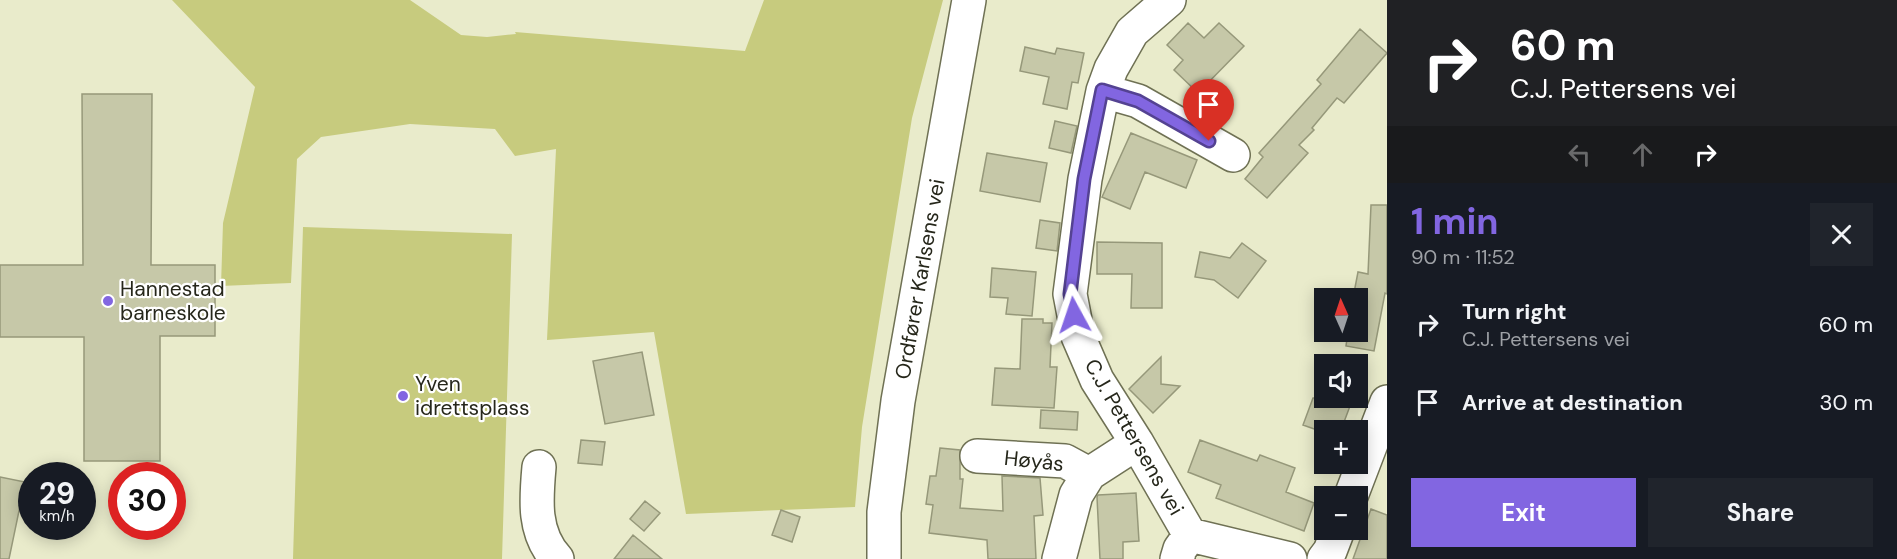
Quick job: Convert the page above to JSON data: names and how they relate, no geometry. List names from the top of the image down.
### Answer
{
  "streets": {
    "street": ["Ordfører Karlsens vei", "C.J. Pettersens vei", "Høyås"]
  },
  "crossings": [
    ["C.J. Pettersens vei", "Høyås"]
  ],
  "places": ["Hannestad barneskole", "Yven idrettsplass"],
  "north": "top",
  "page": {
    "turn": ["60 m", "C.J. Pettersens vei"],
    "heading": ["1 min", "90 m · 11:52"],
    "list": [
      {
        "name": "Turn right",
        "note": "C.J. Pettersens vei",
        "value": "60 m"
      },
      {
        "name": "Arrive at destination",
        "value": "30 m"
      }
    ],
    "map_buttons": ["+", "−"],
    "speed": "29 km/h",
    "limit": "30",
    "buttons": ["Exit", "Share"]
  }
}
